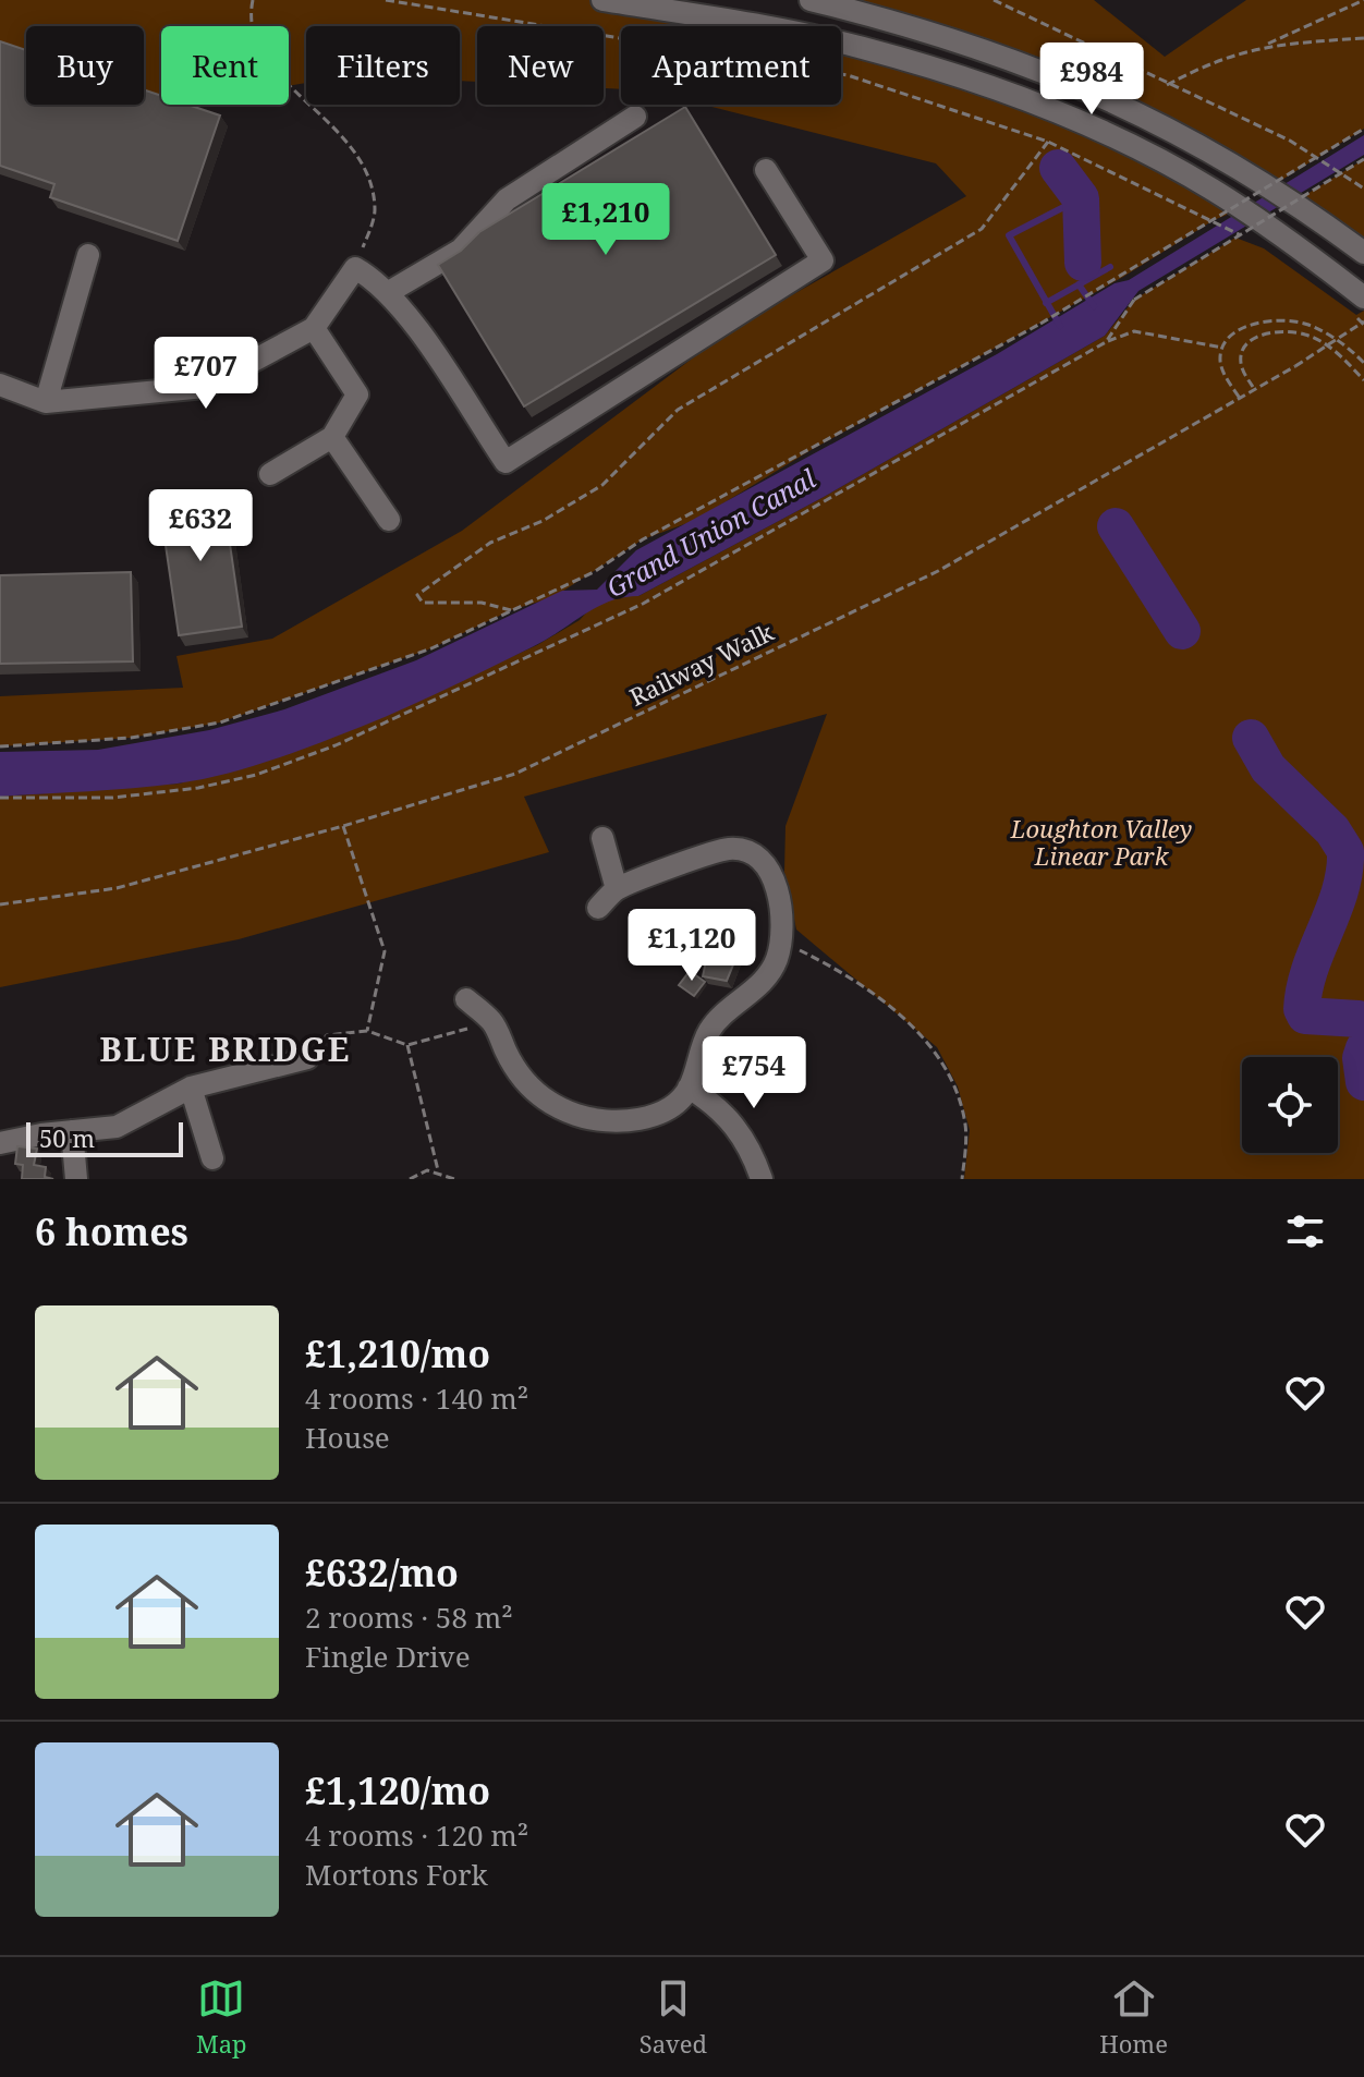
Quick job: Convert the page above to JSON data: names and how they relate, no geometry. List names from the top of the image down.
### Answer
{
  "streets": {
    "path": ["Railway Walk"]
  },
  "districts": ["BLUE BRIDGE"],
  "water": ["Grand Union Canal"],
  "parks": ["Loughton Valley Linear Park"],
  "scale_bar": "50 m",
  "page": {
    "chip": [
      "Buy",
      "Rent",
      "Filters",
      "New",
      "Apartment"
    ],
    "price": [
      "£984",
      "£1,210",
      "£707",
      "£632",
      "£1,120",
      "£754"
    ],
    "scale": "50 m",
    "heading": "6 homes",
    "list": [
      {
        "name": "£1,210/mo",
        "note": "4 rooms · 140 m² · House"
      },
      {
        "name": "£632/mo",
        "note": "2 rooms · 58 m² · Fingle Drive"
      },
      {
        "name": "£1,120/mo",
        "note": "4 rooms · 120 m² · Mortons Fork"
      }
    ],
    "tabs": ["Map", "Saved", "Home"]
  }
}
